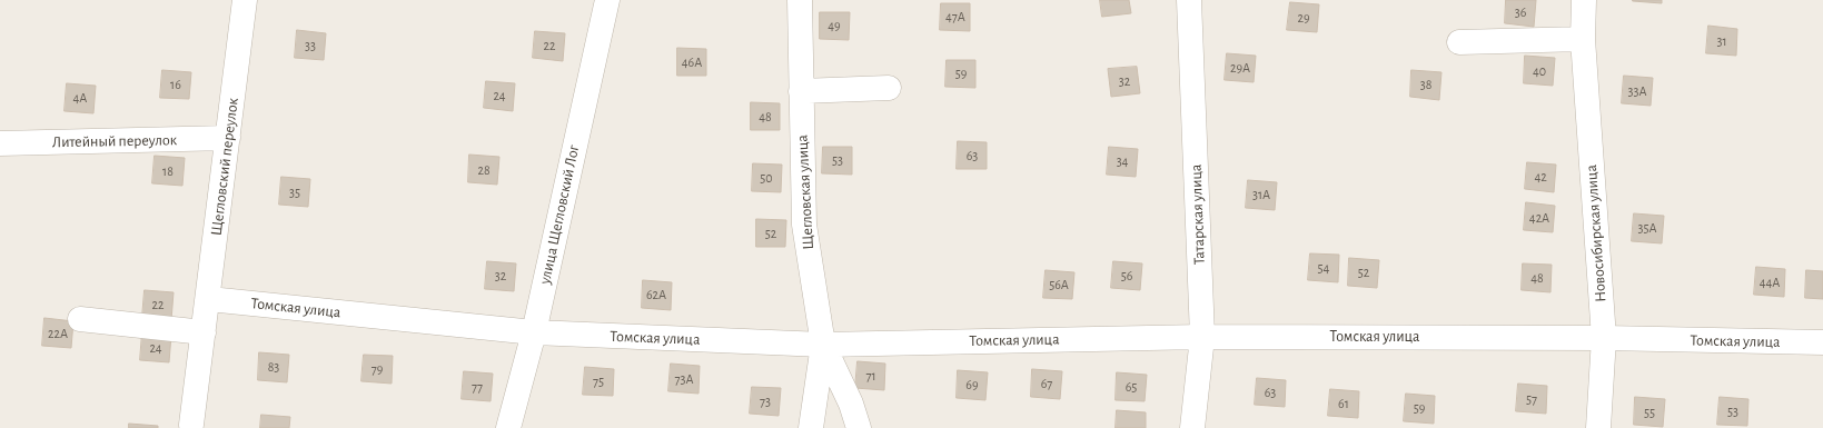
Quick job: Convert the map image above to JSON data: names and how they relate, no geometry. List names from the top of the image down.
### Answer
{
  "streets": {
    "street": [
      "Литейный переулок",
      "Щегловский переулок",
      "Щегловская улица",
      "улица Щегловский Лог",
      "Татарская улица",
      "Новосибирская улица",
      "Томская улица"
    ]
  },
  "crossings": [
    ["Литейный переулок", "Щегловский переулок"],
    ["Щегловский переулок", "Томская улица"],
    ["Щегловская улица", "Томская улица"],
    ["улица Щегловский Лог", "Томская улица"],
    ["Татарская улица", "Томская улица"],
    ["Новосибирская улица", "Томская улица"]
  ],
  "house_numbers": [
    "36",
    "47А",
    "29",
    "49",
    "31",
    "33",
    "22",
    "46А",
    "29А",
    "40",
    "59",
    "32",
    "16",
    "38",
    "33А",
    "24",
    "4А",
    "48",
    "63",
    "53",
    "34",
    "28",
    "18",
    "42",
    "50",
    "35",
    "31А",
    "42А",
    "35А",
    "52",
    "54",
    "52",
    "32",
    "56",
    "48",
    "44А",
    "56А",
    "62А",
    "22",
    "22А",
    "24",
    "83",
    "79",
    "71",
    "73А",
    "75",
    "67",
    "69",
    "77",
    "65",
    "63",
    "57",
    "73",
    "61",
    "59",
    "53",
    "55"
  ]
}
